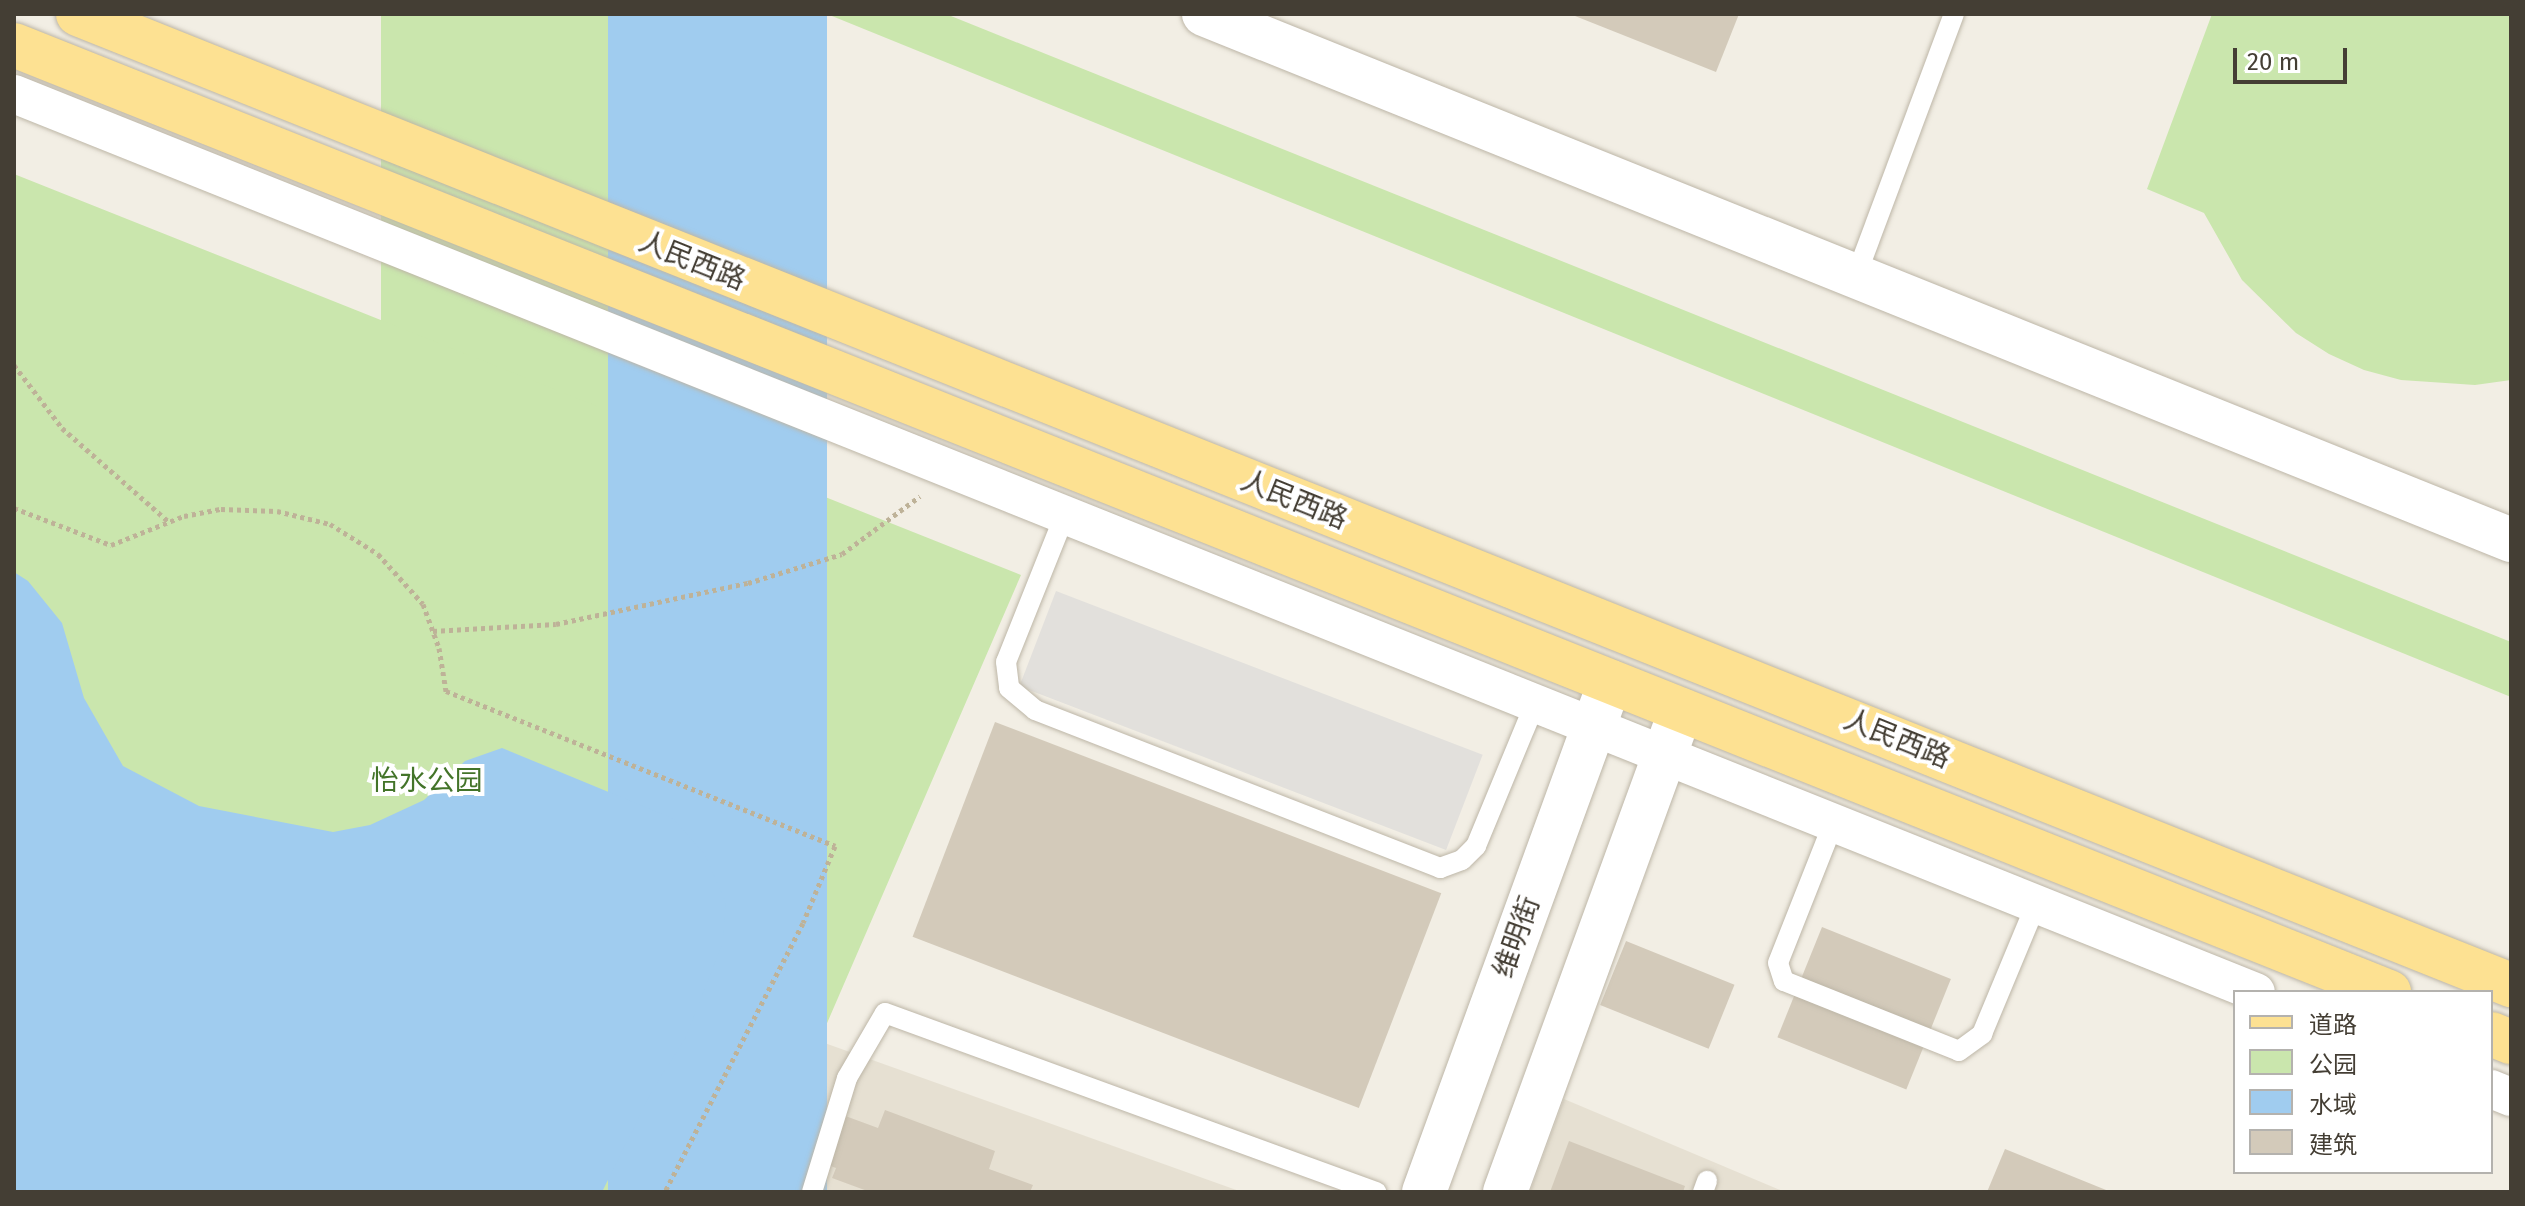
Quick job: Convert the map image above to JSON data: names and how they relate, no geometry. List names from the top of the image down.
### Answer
{
  "streets": {
    "main road": ["人民西路"],
    "street": ["维明街"]
  },
  "crossings": [
    ["人民西路", "维明街"]
  ],
  "parks": ["怡水公园"],
  "legend": [
    "道路",
    "公园",
    "水域",
    "建筑"
  ],
  "scale_bar": "20 m"
}
